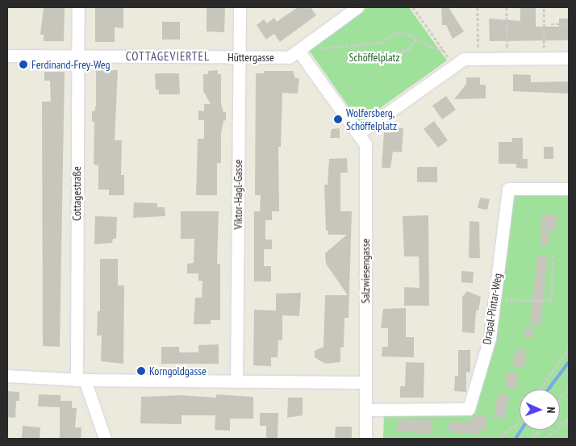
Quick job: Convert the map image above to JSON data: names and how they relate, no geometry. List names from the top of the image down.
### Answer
{
  "streets": {
    "street": [
      "Hüttergasse",
      "Cottagestraße",
      "Viktor-Hagl-Gasse",
      "Salzwiesengasse",
      "Drapal-Pintar-Weg"
    ]
  },
  "crossings": [
    ["Hüttergasse", "Cottagestraße"],
    ["Hüttergasse", "Viktor-Hagl-Gasse"],
    ["Hüttergasse", "Salzwiesengasse"],
    ["Salzwiesengasse", "Drapal-Pintar-Weg"]
  ],
  "districts": ["COTTAGEVIERTEL"],
  "parks": ["Schöffelplatz"],
  "places": ["Ferdinand-Frey-Weg", "Wolfersberg, Schöffelplatz", "Korngoldgasse"],
  "north": "right"
}
